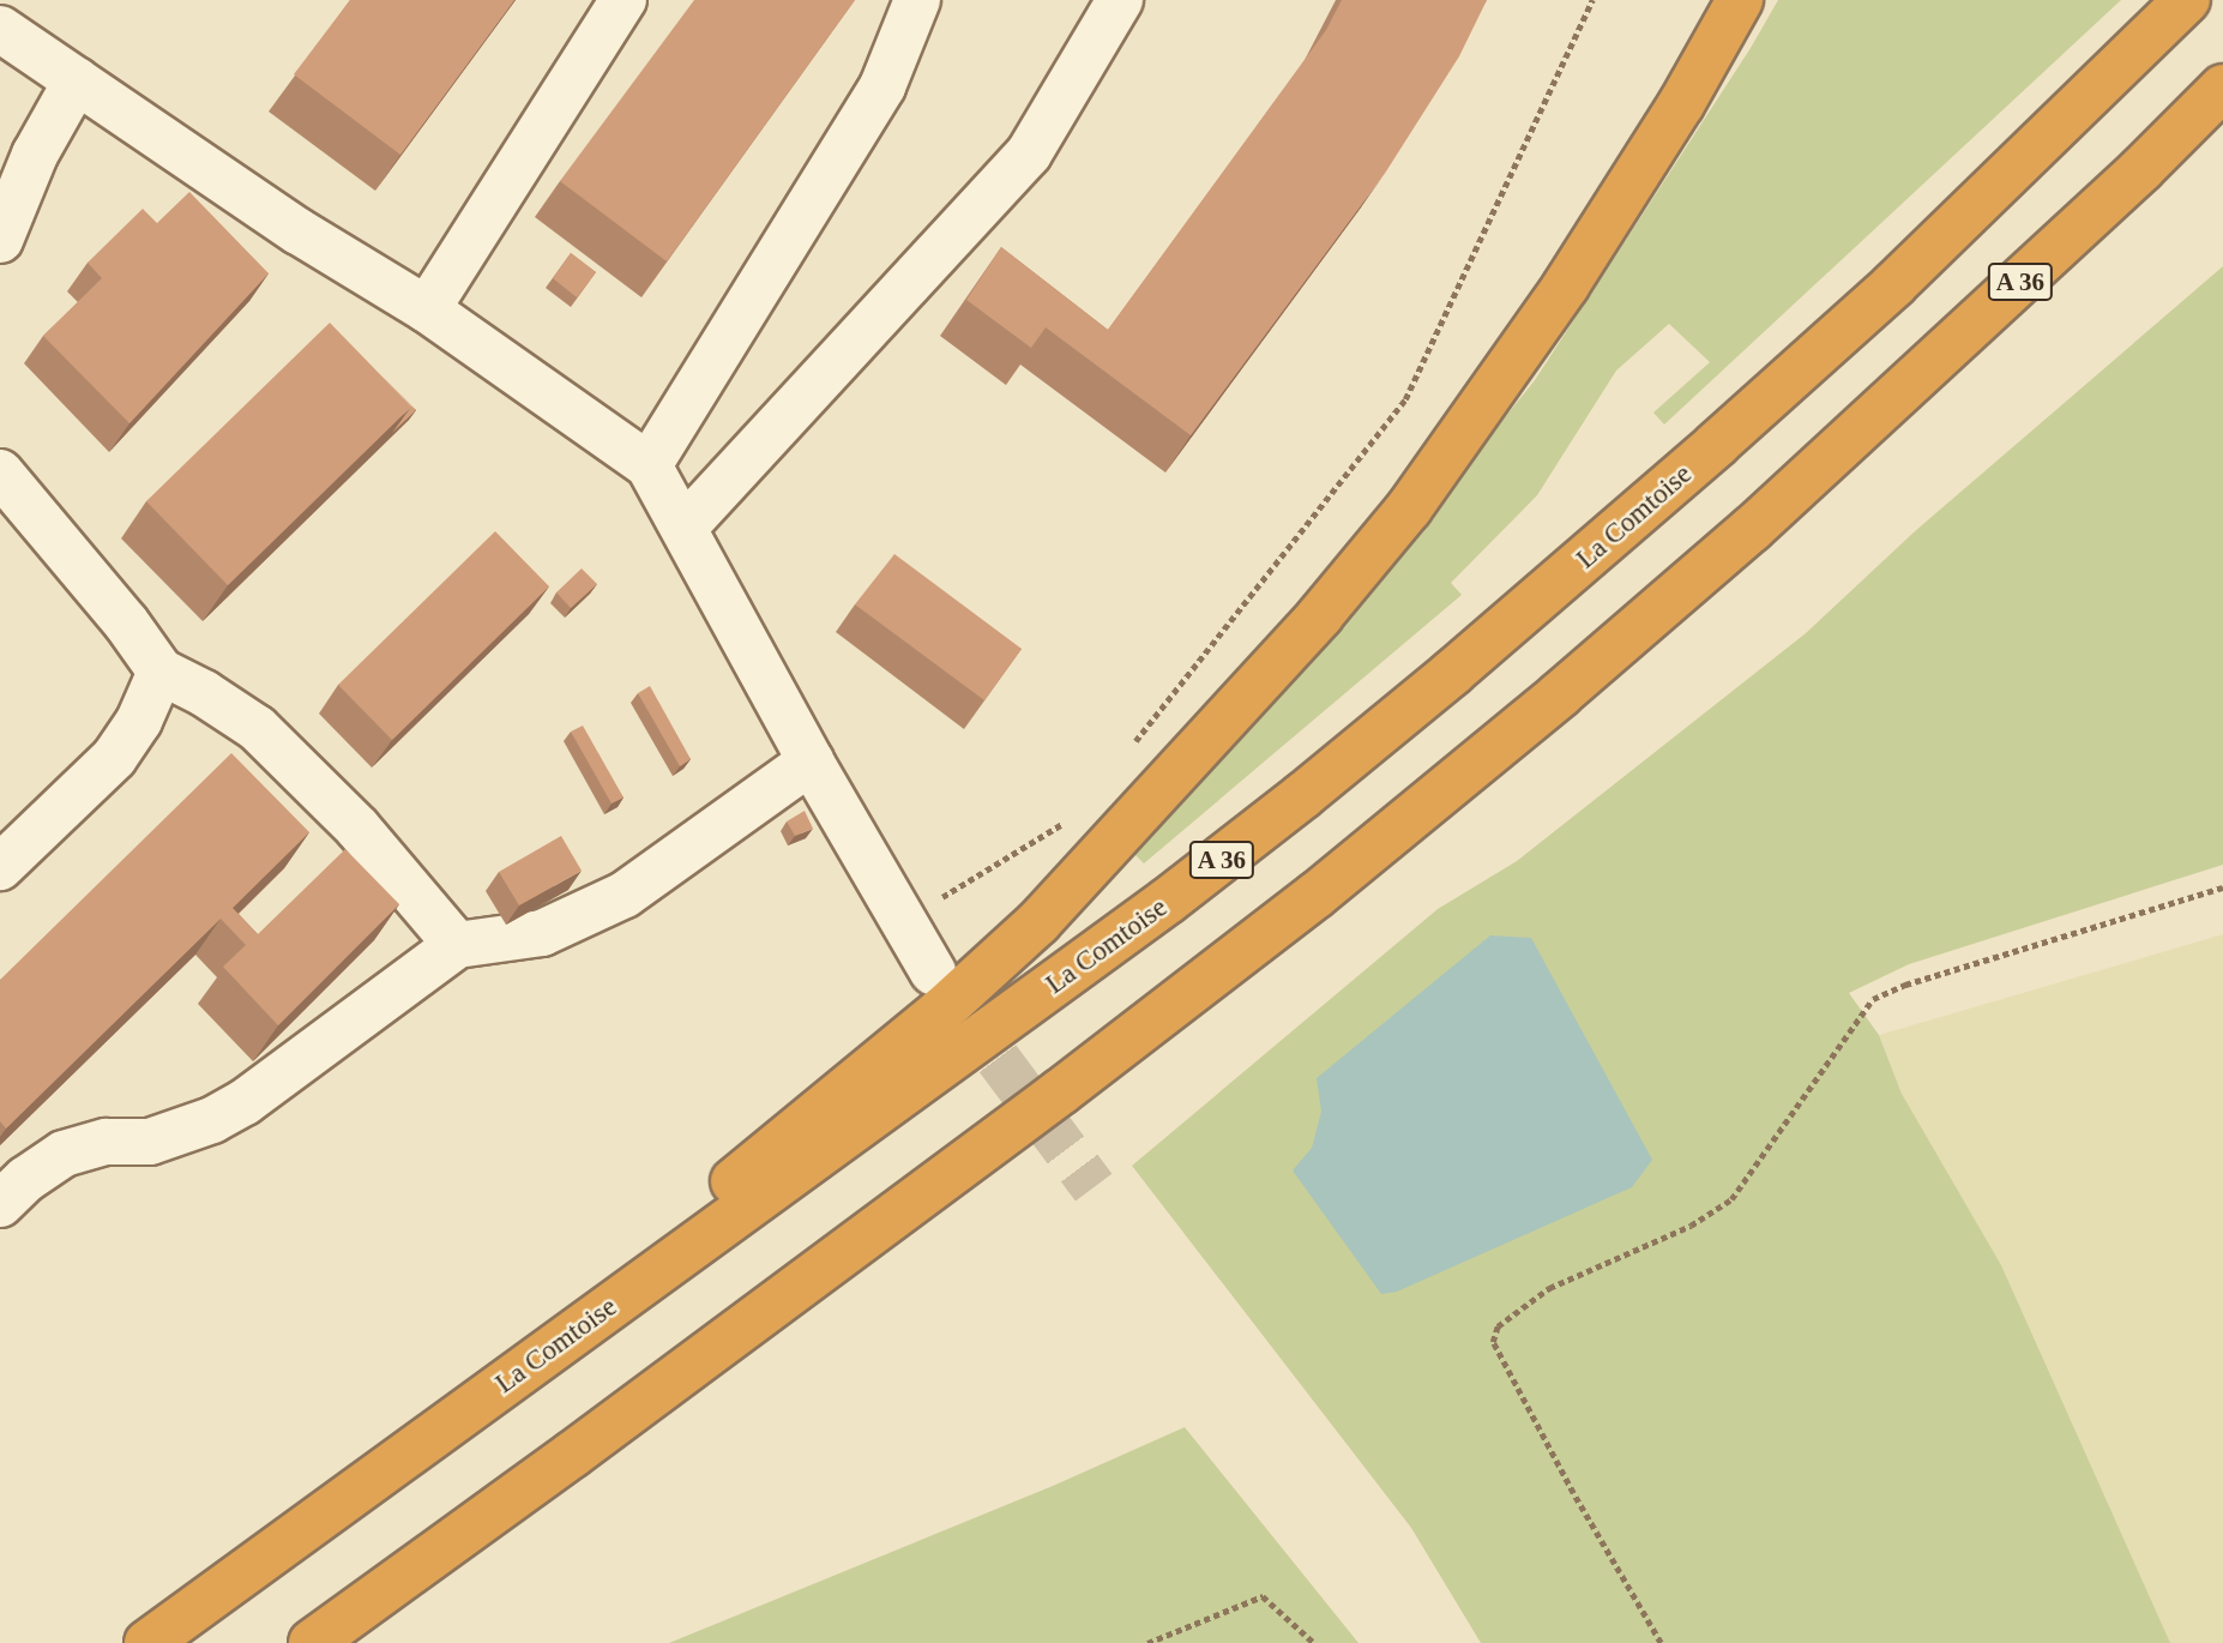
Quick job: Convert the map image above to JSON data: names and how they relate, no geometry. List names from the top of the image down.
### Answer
{
  "streets": {
    "highway": ["A 36", "La Comtoise"]
  }
}
